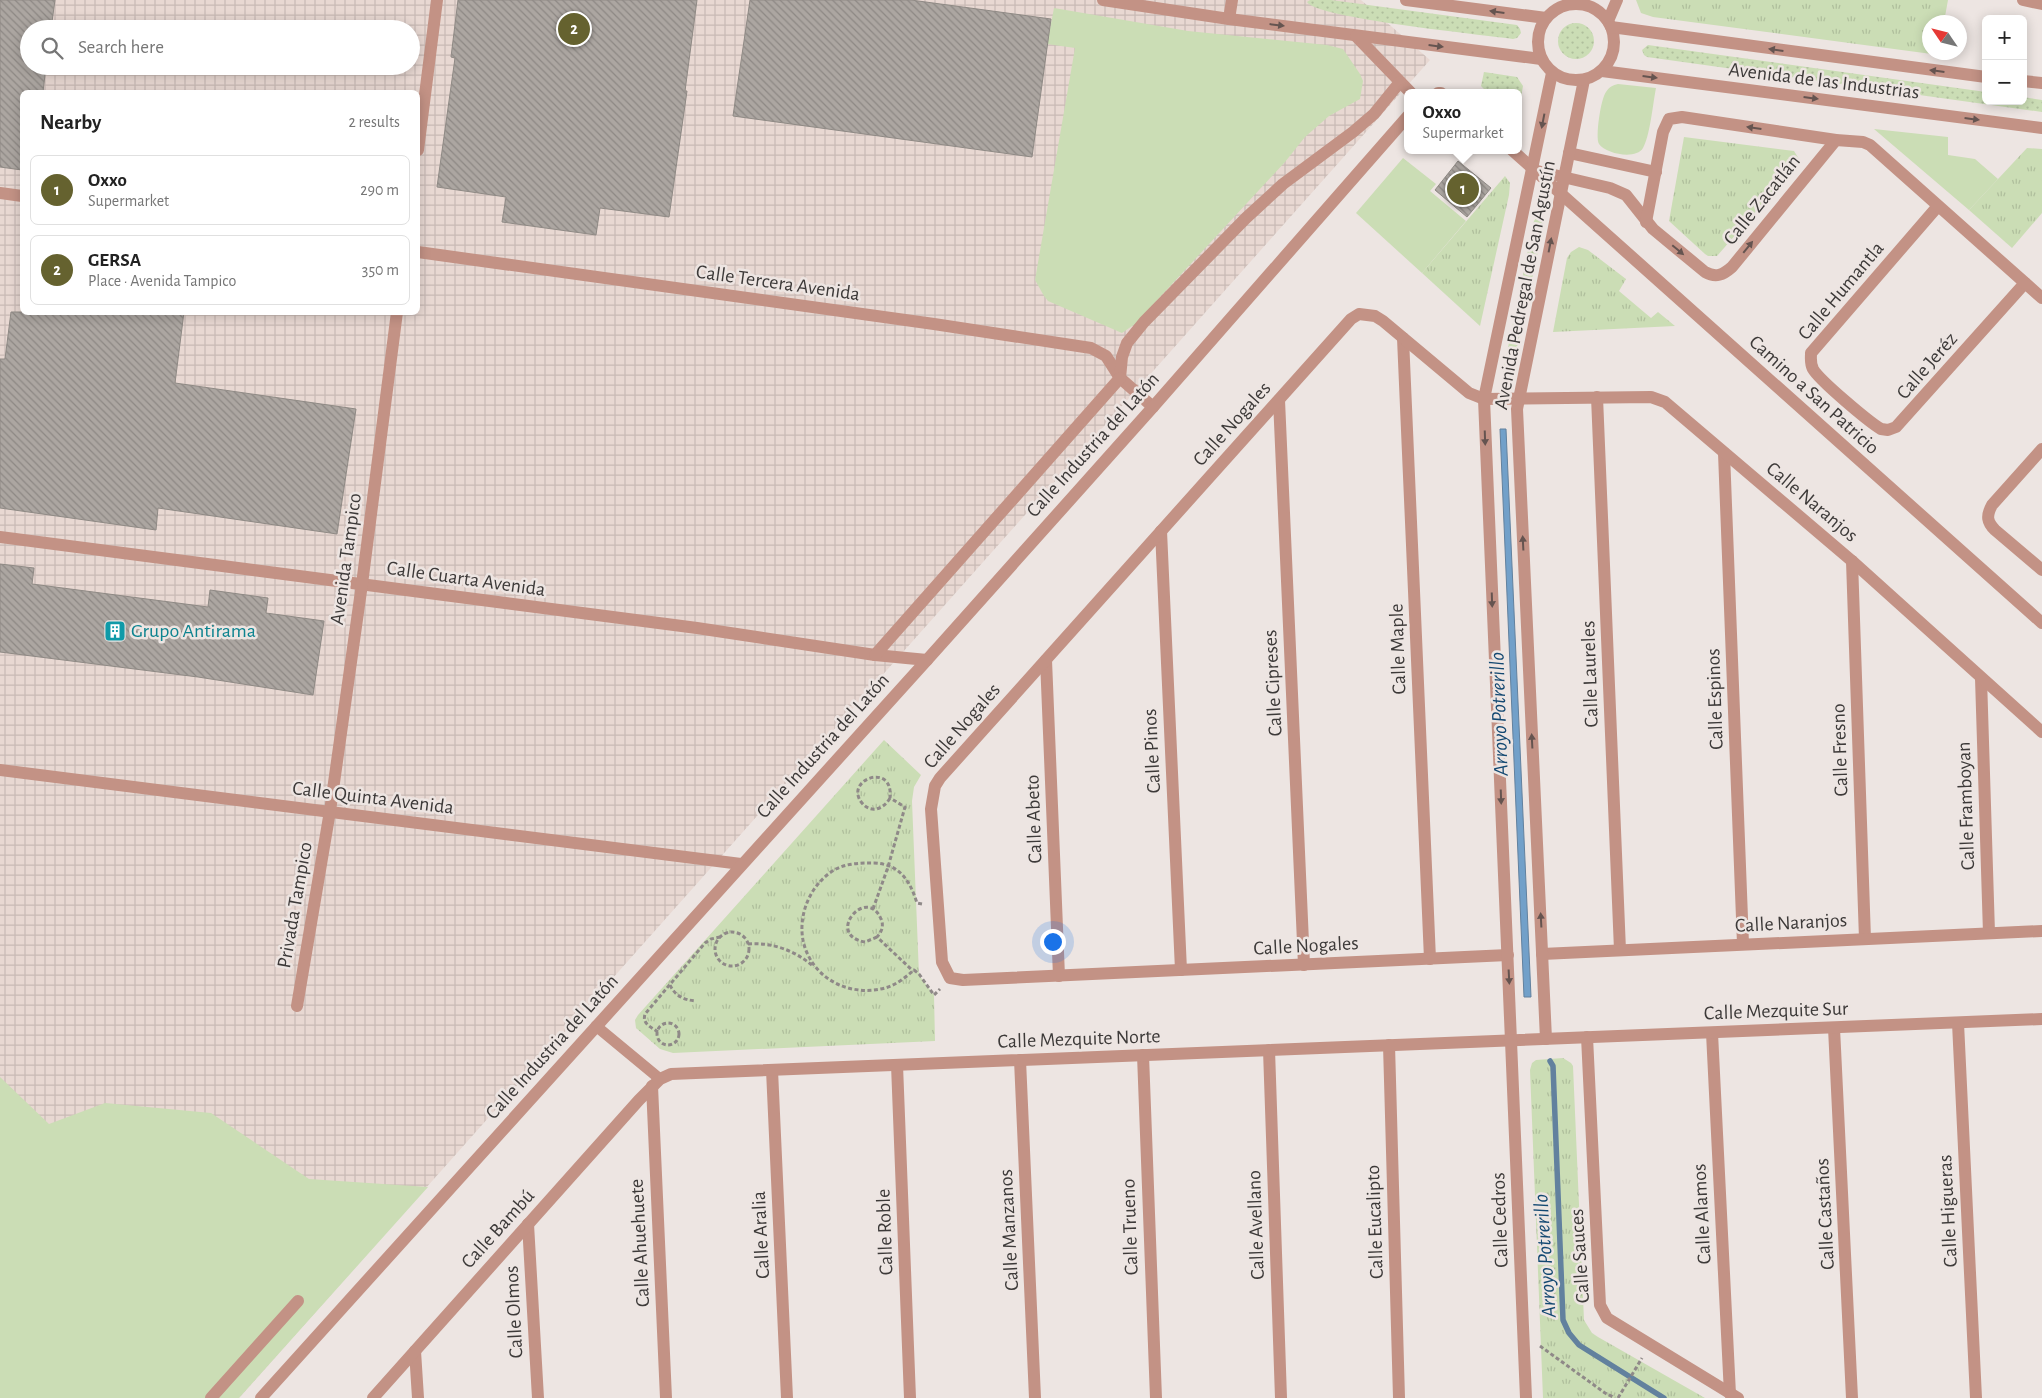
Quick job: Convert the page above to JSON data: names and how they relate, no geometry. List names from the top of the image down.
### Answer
{
  "streets": {
    "street": [
      "Avenida de las Industrias",
      "Calle Zacatlán",
      "Calle Tercera Avenida",
      "Avenida Pedregal de San Agustín",
      "Calle Humantla",
      "Calle Jeréz",
      "Camino a San Patricio",
      "Calle Nogales",
      "Calle Industria del Latón",
      "Calle Naranjos",
      "Avenida Tampico",
      "Calle Cuarta Avenida",
      "Calle Maple",
      "Calle Laureles",
      "Calle Cipreses",
      "Calle Espinos",
      "Calle Fresno",
      "Calle Pinos",
      "Calle Quinta Avenida",
      "Calle Framboyan",
      "Calle Abeto",
      "Privada Tampico",
      "Calle Mezquite Sur",
      "Calle Mezquite Norte",
      "Calle Higueras",
      "Calle Alamos",
      "Calle Castaños",
      "Calle Cedros",
      "Calle Eucalipto",
      "Calle Avellano",
      "Calle Trueno",
      "Calle Bambú",
      "Calle Manzanos",
      "Calle Roble",
      "Calle Aralia",
      "Calle Ahuehuete",
      "Calle Sauces",
      "Calle Olmos"
    ]
  },
  "crossings": [
    ["Avenida de las Industrias", "Avenida Pedregal de San Agustín"],
    ["Calle Tercera Avenida", "Calle Industria del Latón"],
    ["Avenida Pedregal de San Agustín", "Camino a San Patricio"],
    ["Avenida Pedregal de San Agustín", "Calle Nogales"],
    ["Avenida Pedregal de San Agustín", "Calle Naranjos"],
    ["Avenida Pedregal de San Agustín", "Calle Mezquite Sur"],
    ["Avenida Pedregal de San Agustín", "Calle Mezquite Norte"],
    ["Avenida Pedregal de San Agustín", "Calle Cedros"],
    ["Calle Humantla", "Calle Jeréz"],
    ["Calle Nogales", "Calle Naranjos"],
    ["Calle Nogales", "Calle Maple"],
    ["Calle Nogales", "Calle Cipreses"],
    ["Calle Nogales", "Calle Pinos"],
    ["Calle Nogales", "Calle Abeto"],
    ["Calle Industria del Latón", "Calle Cuarta Avenida"],
    ["Calle Industria del Latón", "Calle Quinta Avenida"],
    ["Calle Naranjos", "Calle Laureles"],
    ["Calle Naranjos", "Calle Espinos"],
    ["Calle Naranjos", "Calle Fresno"],
    ["Calle Naranjos", "Calle Framboyan"],
    ["Avenida Tampico", "Calle Cuarta Avenida"],
    ["Avenida Tampico", "Calle Quinta Avenida"],
    ["Avenida Tampico", "Privada Tampico"],
    ["Calle Quinta Avenida", "Privada Tampico"],
    ["Calle Mezquite Sur", "Calle Mezquite Norte"],
    ["Calle Mezquite Sur", "Calle Higueras"],
    ["Calle Mezquite Sur", "Calle Alamos"],
    ["Calle Mezquite Sur", "Calle Castaños"],
    ["Calle Mezquite Sur", "Calle Cedros"],
    ["Calle Mezquite Sur", "Calle Sauces"],
    ["Calle Mezquite Norte", "Calle Cedros"],
    ["Calle Mezquite Norte", "Calle Eucalipto"],
    ["Calle Mezquite Norte", "Calle Avellano"],
    ["Calle Mezquite Norte", "Calle Trueno"],
    ["Calle Mezquite Norte", "Calle Bambú"],
    ["Calle Mezquite Norte", "Calle Manzanos"],
    ["Calle Mezquite Norte", "Calle Roble"],
    ["Calle Mezquite Norte", "Calle Aralia"],
    ["Calle Mezquite Norte", "Calle Ahuehuete"],
    ["Calle Alamos", "Calle Sauces"],
    ["Calle Bambú", "Calle Ahuehuete"],
    ["Calle Bambú", "Calle Olmos"]
  ],
  "water": ["Arroyo Potrerillo"],
  "places": {
    "building": ["Grupo Antirama"]
  },
  "north": "top left",
  "page": {
    "pins": ["2", "1"],
    "map_buttons": ["+", "−"],
    "search": "Search here",
    "popup": ["Oxxo", "Supermarket"],
    "heading": ["Nearby", "2 results"],
    "list": [
      {
        "mark": "1",
        "name": "Oxxo",
        "note": "Supermarket",
        "value": "290 m"
      },
      {
        "mark": "2",
        "name": "GERSA",
        "note": "Place · Avenida Tampico",
        "value": "350 m"
      }
    ]
  }
}
